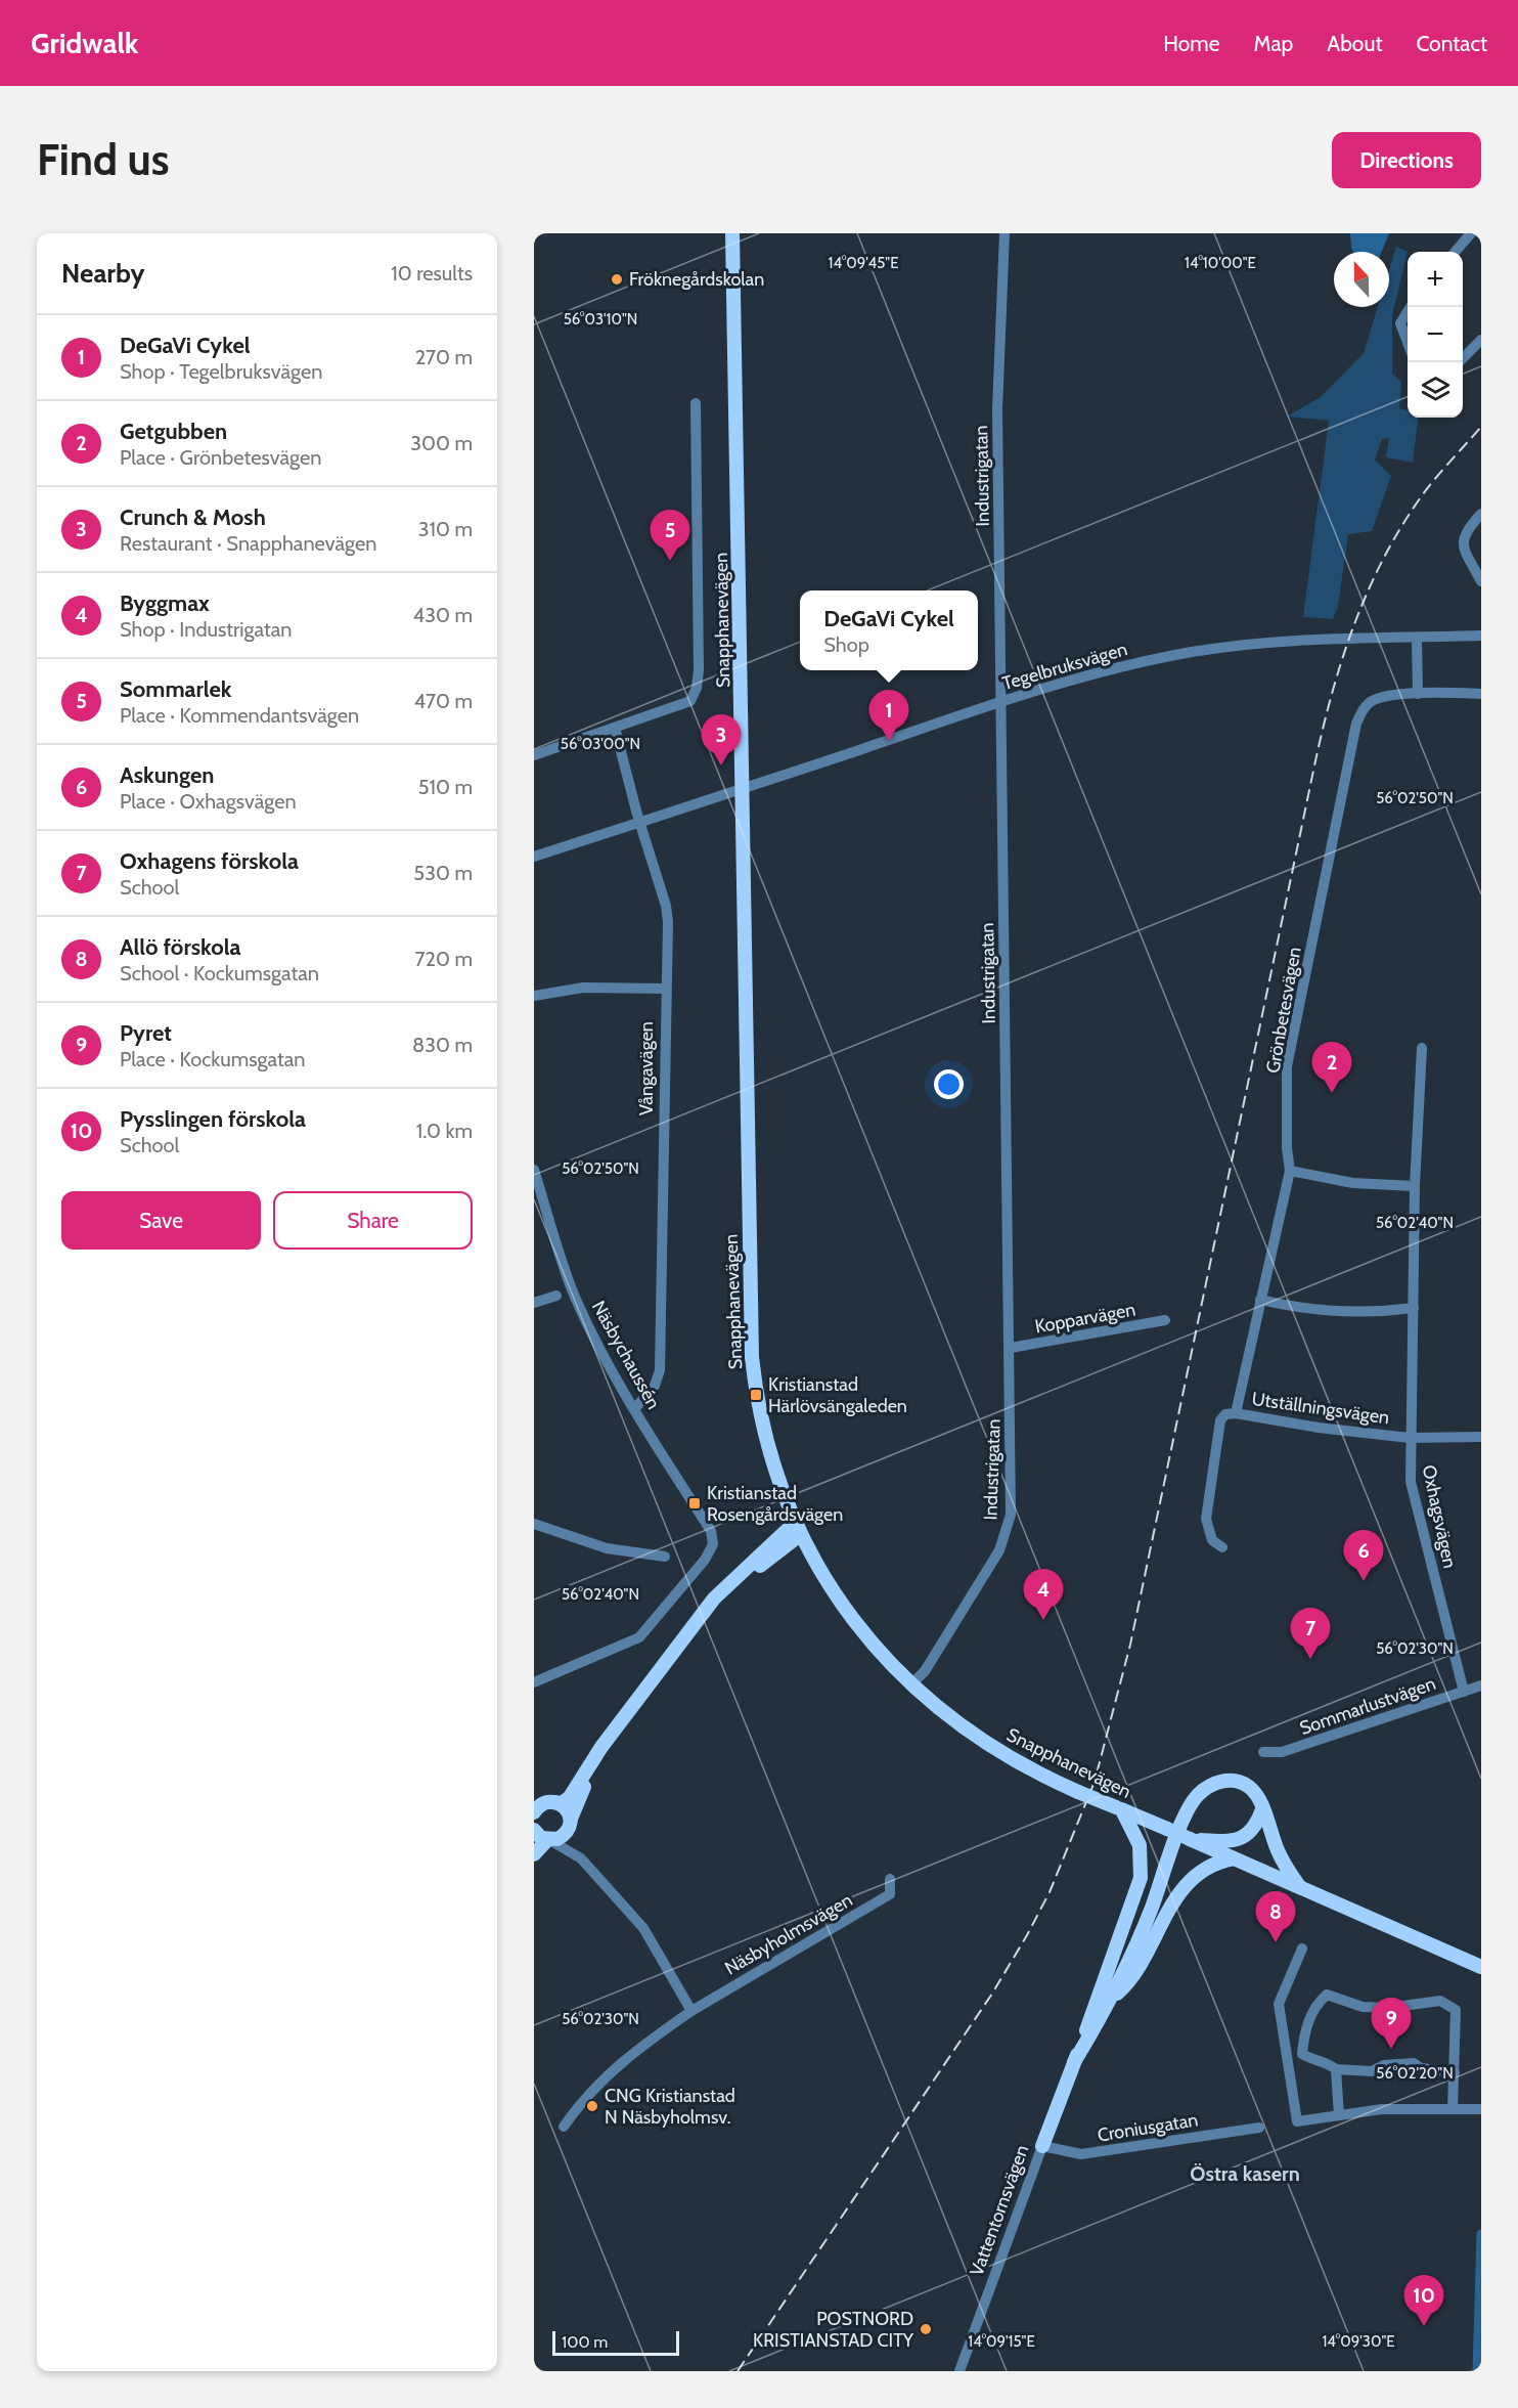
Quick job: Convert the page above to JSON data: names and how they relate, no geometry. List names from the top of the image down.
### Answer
{
  "streets": {
    "main road": ["Snapphanevägen", "Vattentornsvägen"],
    "street": [
      "Industrigatan",
      "Tegelbruksvägen",
      "Grönbetesvägen",
      "Vångavägen",
      "Kopparvägen",
      "Näsbychaussén",
      "Utställningsvägen",
      "Oxhagsvägen",
      "Sommarlustvägen",
      "Näsbyholmsvägen",
      "Croniusgatan"
    ]
  },
  "crossings": [
    ["Industrigatan", "Snapphanevägen"],
    ["Industrigatan", "Tegelbruksvägen"],
    ["Industrigatan", "Kopparvägen"],
    ["Snapphanevägen", "Tegelbruksvägen"],
    ["Snapphanevägen", "Vattentornsvägen"],
    ["Tegelbruksvägen", "Vångavägen"],
    ["Grönbetesvägen", "Utställningsvägen"],
    ["Vångavägen", "Näsbychaussén"],
    ["Utställningsvägen", "Oxhagsvägen"],
    ["Oxhagsvägen", "Sommarlustvägen"],
    ["Croniusgatan", "Vattentornsvägen"]
  ],
  "districts": ["Östra kasern"],
  "places": {
    "other": ["Fröknegårdskolan", "CNG Kristianstad N Näsbyholmsv.", "POSTNORD KRISTIANSTAD CITY"],
    "transit": ["Kristianstad Härlövsängaleden", "Kristianstad Rosengårdsvägen"]
  },
  "scale_bar": "100 m",
  "north": "top",
  "page": {
    "header": "Gridwalk",
    "nav": [
      "Home",
      "Map",
      "About",
      "Contact"
    ],
    "buttons": [
      "Directions",
      ["Save", "Share"]
    ],
    "title": "Find us",
    "heading": ["Nearby", "10 results"],
    "map_buttons": ["+", "−"],
    "list": [
      {
        "mark": "1",
        "name": "DeGaVi Cykel",
        "note": "Shop · Tegelbruksvägen",
        "value": "270 m"
      },
      {
        "mark": "2",
        "name": "Getgubben",
        "note": "Place · Grönbetesvägen",
        "value": "300 m"
      },
      {
        "mark": "3",
        "name": "Crunch & Mosh",
        "note": "Restaurant · Snapphanevägen",
        "value": "310 m"
      },
      {
        "mark": "4",
        "name": "Byggmax",
        "note": "Shop · Industrigatan",
        "value": "430 m"
      },
      {
        "mark": "5",
        "name": "Sommarlek",
        "note": "Place · Kommendantsvägen",
        "value": "470 m"
      },
      {
        "mark": "6",
        "name": "Askungen",
        "note": "Place · Oxhagsvägen",
        "value": "510 m"
      },
      {
        "mark": "7",
        "name": "Oxhagens förskola",
        "note": "School",
        "value": "530 m"
      },
      {
        "mark": "8",
        "name": "Allö förskola",
        "note": "School · Kockumsgatan",
        "value": "720 m"
      },
      {
        "mark": "9",
        "name": "Pyret",
        "note": "Place · Kockumsgatan",
        "value": "830 m"
      },
      {
        "mark": "10",
        "name": "Pysslingen förskola",
        "note": "School",
        "value": "1.0 km"
      }
    ],
    "pins": [
      "5",
      "1",
      "3",
      "2",
      "6",
      "4",
      "7",
      "8",
      "9",
      "10"
    ],
    "popup": ["DeGaVi Cykel", "Shop"],
    "scale": "100 m"
  },
  "coordinates": [
    "14°09'45\"E",
    "14°10'00\"E",
    "56°03'10\"N",
    "56°03'00\"N",
    "56°02'50\"N",
    "56°02'40\"N",
    "56°02'30\"N",
    "56°02'20\"N",
    "14°09'15\"E",
    "14°09'30\"E"
  ]
}
